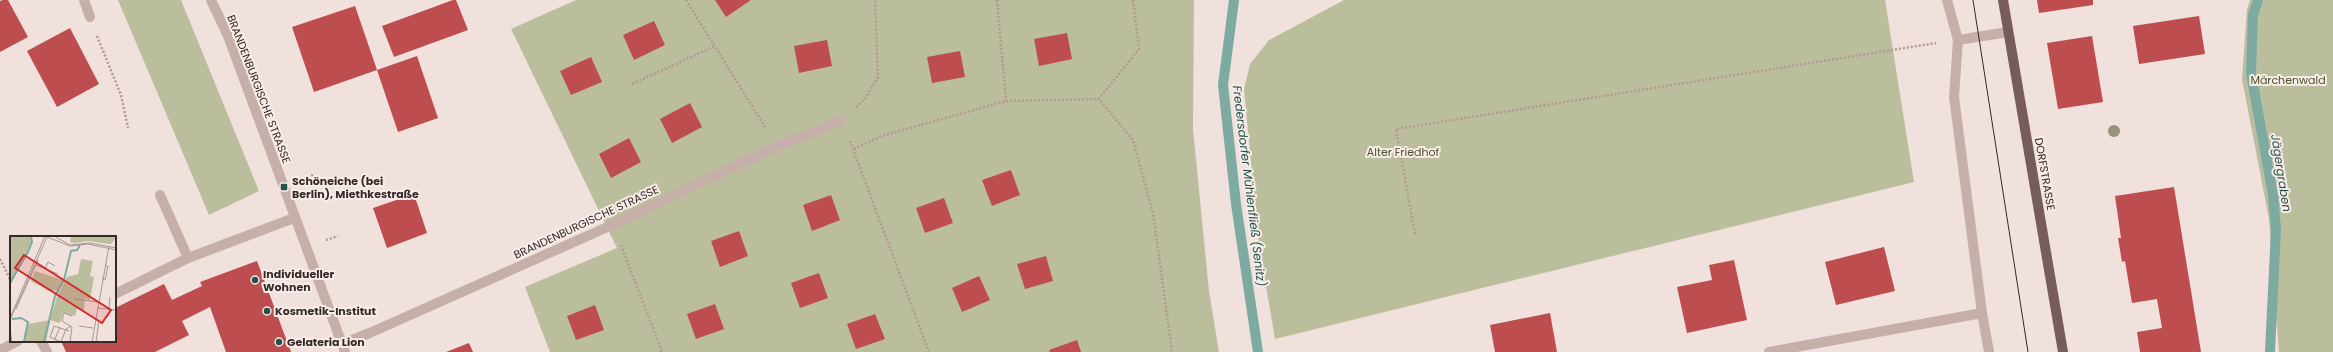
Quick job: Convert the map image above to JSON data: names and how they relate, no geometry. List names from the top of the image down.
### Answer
{
  "streets": {
    "main road": ["DORFSTRASSE"],
    "street": ["BRANDENBURGISCHE STRASSE"]
  },
  "water": ["Jägergraben", "Fredersdorfer Mühlenfließ (Senitz)"],
  "parks": ["Märchenwald", "Alter Friedhof"],
  "places": {
    "transit": ["Schöneiche (bei Berlin), Miethkestraße"],
    "other": ["Individueller Wohnen", "Kosmetik-Institut", "Gelateria Lion"]
  }
}
